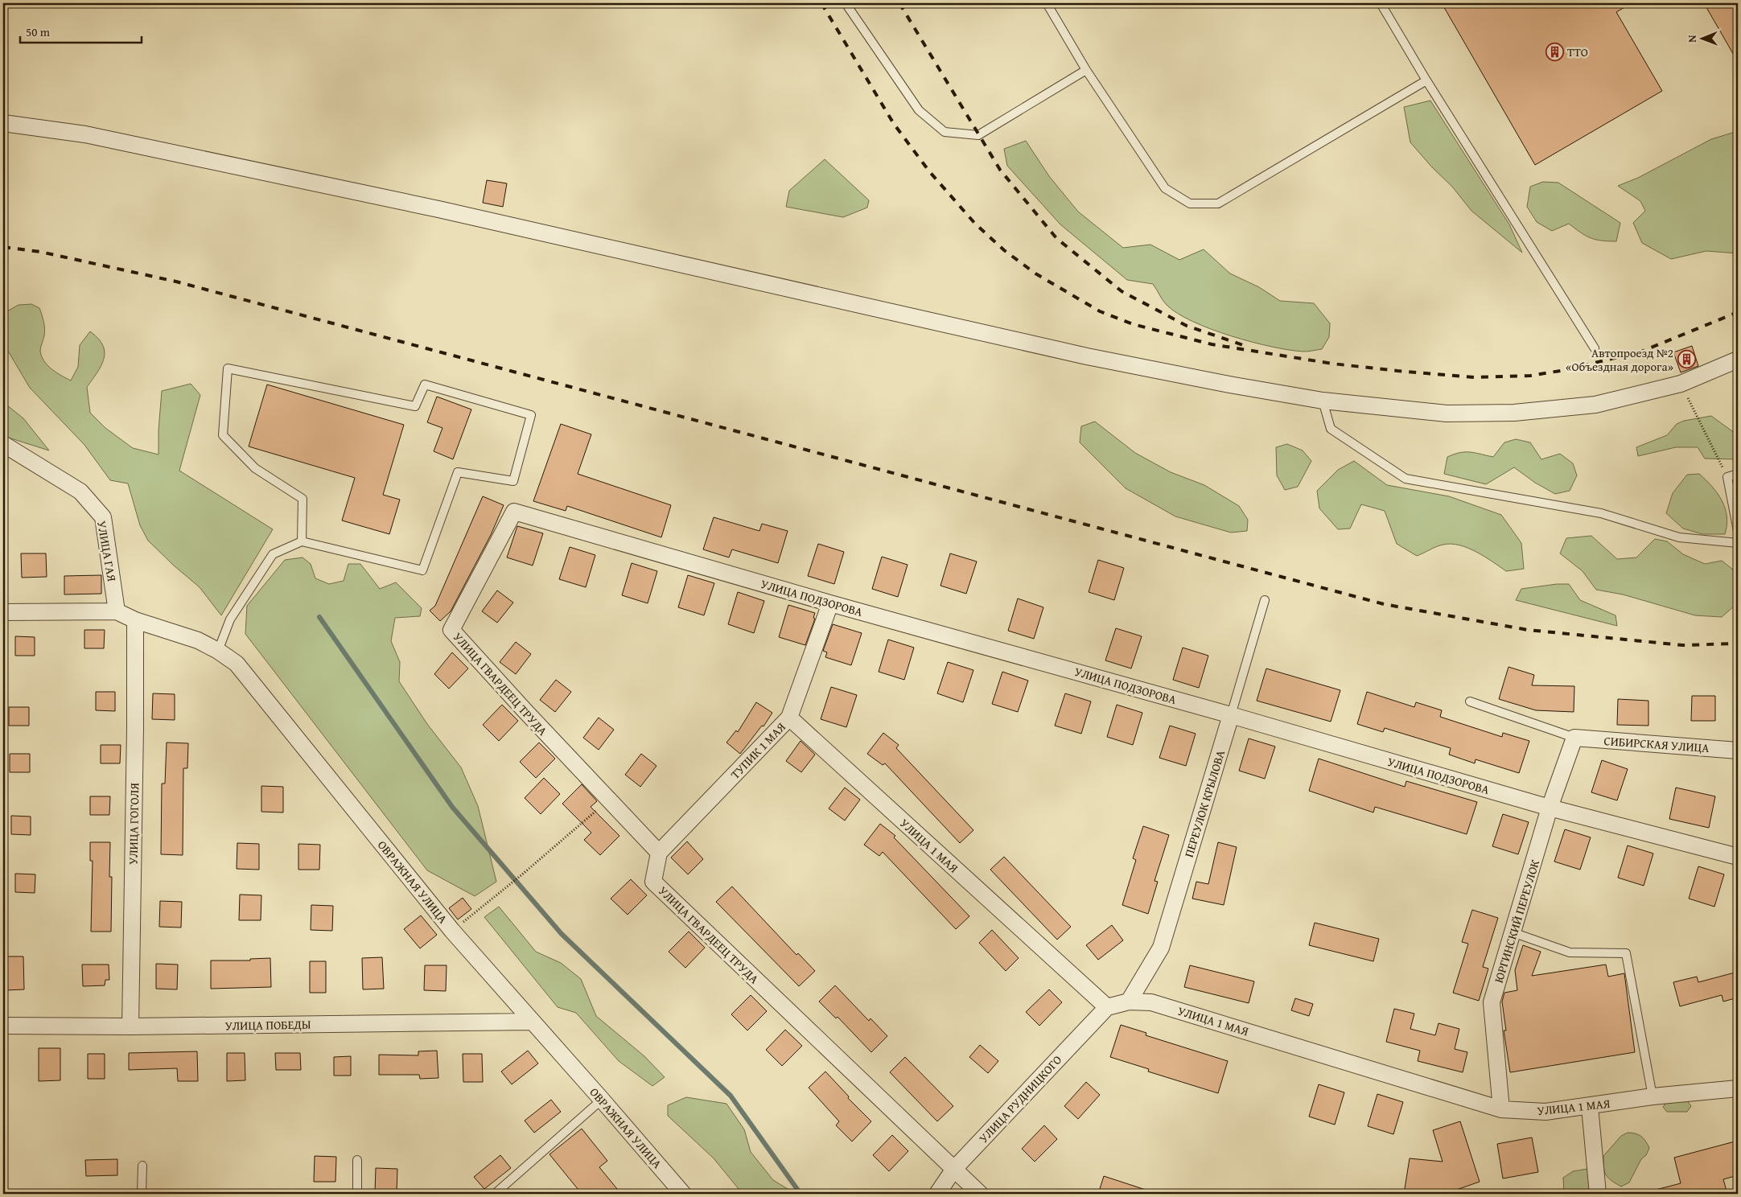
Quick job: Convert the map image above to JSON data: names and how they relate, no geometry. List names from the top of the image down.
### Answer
{
  "streets": {
    "street": [
      "УЛИЦА ГАЯ",
      "УЛИЦА ПОДЗОРОВА",
      "УЛИЦА ГВАРДЕЕЦ ТРУДА",
      "СИБИРСКАЯ УЛИЦА",
      "ТУПИК 1 МАЯ",
      "ПЕРЕУЛОК КРЫЛОВА",
      "УЛИЦА ГОГОЛЯ",
      "УЛИЦА 1 МАЯ",
      "ОВРАЖНАЯ УЛИЦА",
      "ЮРГИНСКИЙ ПЕРЕУЛОК",
      "УЛИЦА ПОБЕДЫ",
      "УЛИЦА РУДНИЦКОГО"
    ]
  },
  "crossings": [
    ["УЛИЦА ГАЯ", "ОВРАЖНАЯ УЛИЦА"],
    ["УЛИЦА ПОДЗОРОВА", "УЛИЦА ГВАРДЕЕЦ ТРУДА"],
    ["УЛИЦА ПОДЗОРОВА", "ТУПИК 1 МАЯ"],
    ["УЛИЦА ПОДЗОРОВА", "ПЕРЕУЛОК КРЫЛОВА"],
    ["УЛИЦА ПОДЗОРОВА", "ЮРГИНСКИЙ ПЕРЕУЛОК"],
    ["УЛИЦА ГВАРДЕЕЦ ТРУДА", "ТУПИК 1 МАЯ"],
    ["УЛИЦА ГВАРДЕЕЦ ТРУДА", "УЛИЦА РУДНИЦКОГО"],
    ["СИБИРСКАЯ УЛИЦА", "ЮРГИНСКИЙ ПЕРЕУЛОК"],
    ["ТУПИК 1 МАЯ", "УЛИЦА 1 МАЯ"],
    ["ПЕРЕУЛОК КРЫЛОВА", "УЛИЦА 1 МАЯ"],
    ["УЛИЦА ГОГОЛЯ", "ОВРАЖНАЯ УЛИЦА"],
    ["УЛИЦА ГОГОЛЯ", "УЛИЦА ПОБЕДЫ"],
    ["УЛИЦА 1 МАЯ", "ЮРГИНСКИЙ ПЕРЕУЛОК"],
    ["УЛИЦА 1 МАЯ", "УЛИЦА РУДНИЦКОГО"],
    ["ОВРАЖНАЯ УЛИЦА", "УЛИЦА ПОБЕДЫ"]
  ],
  "places": {
    "building": ["ТТО", "Автопроезд №2 «Объездная дорога»"]
  },
  "scale_bar": "50 m",
  "north": "left"
}
